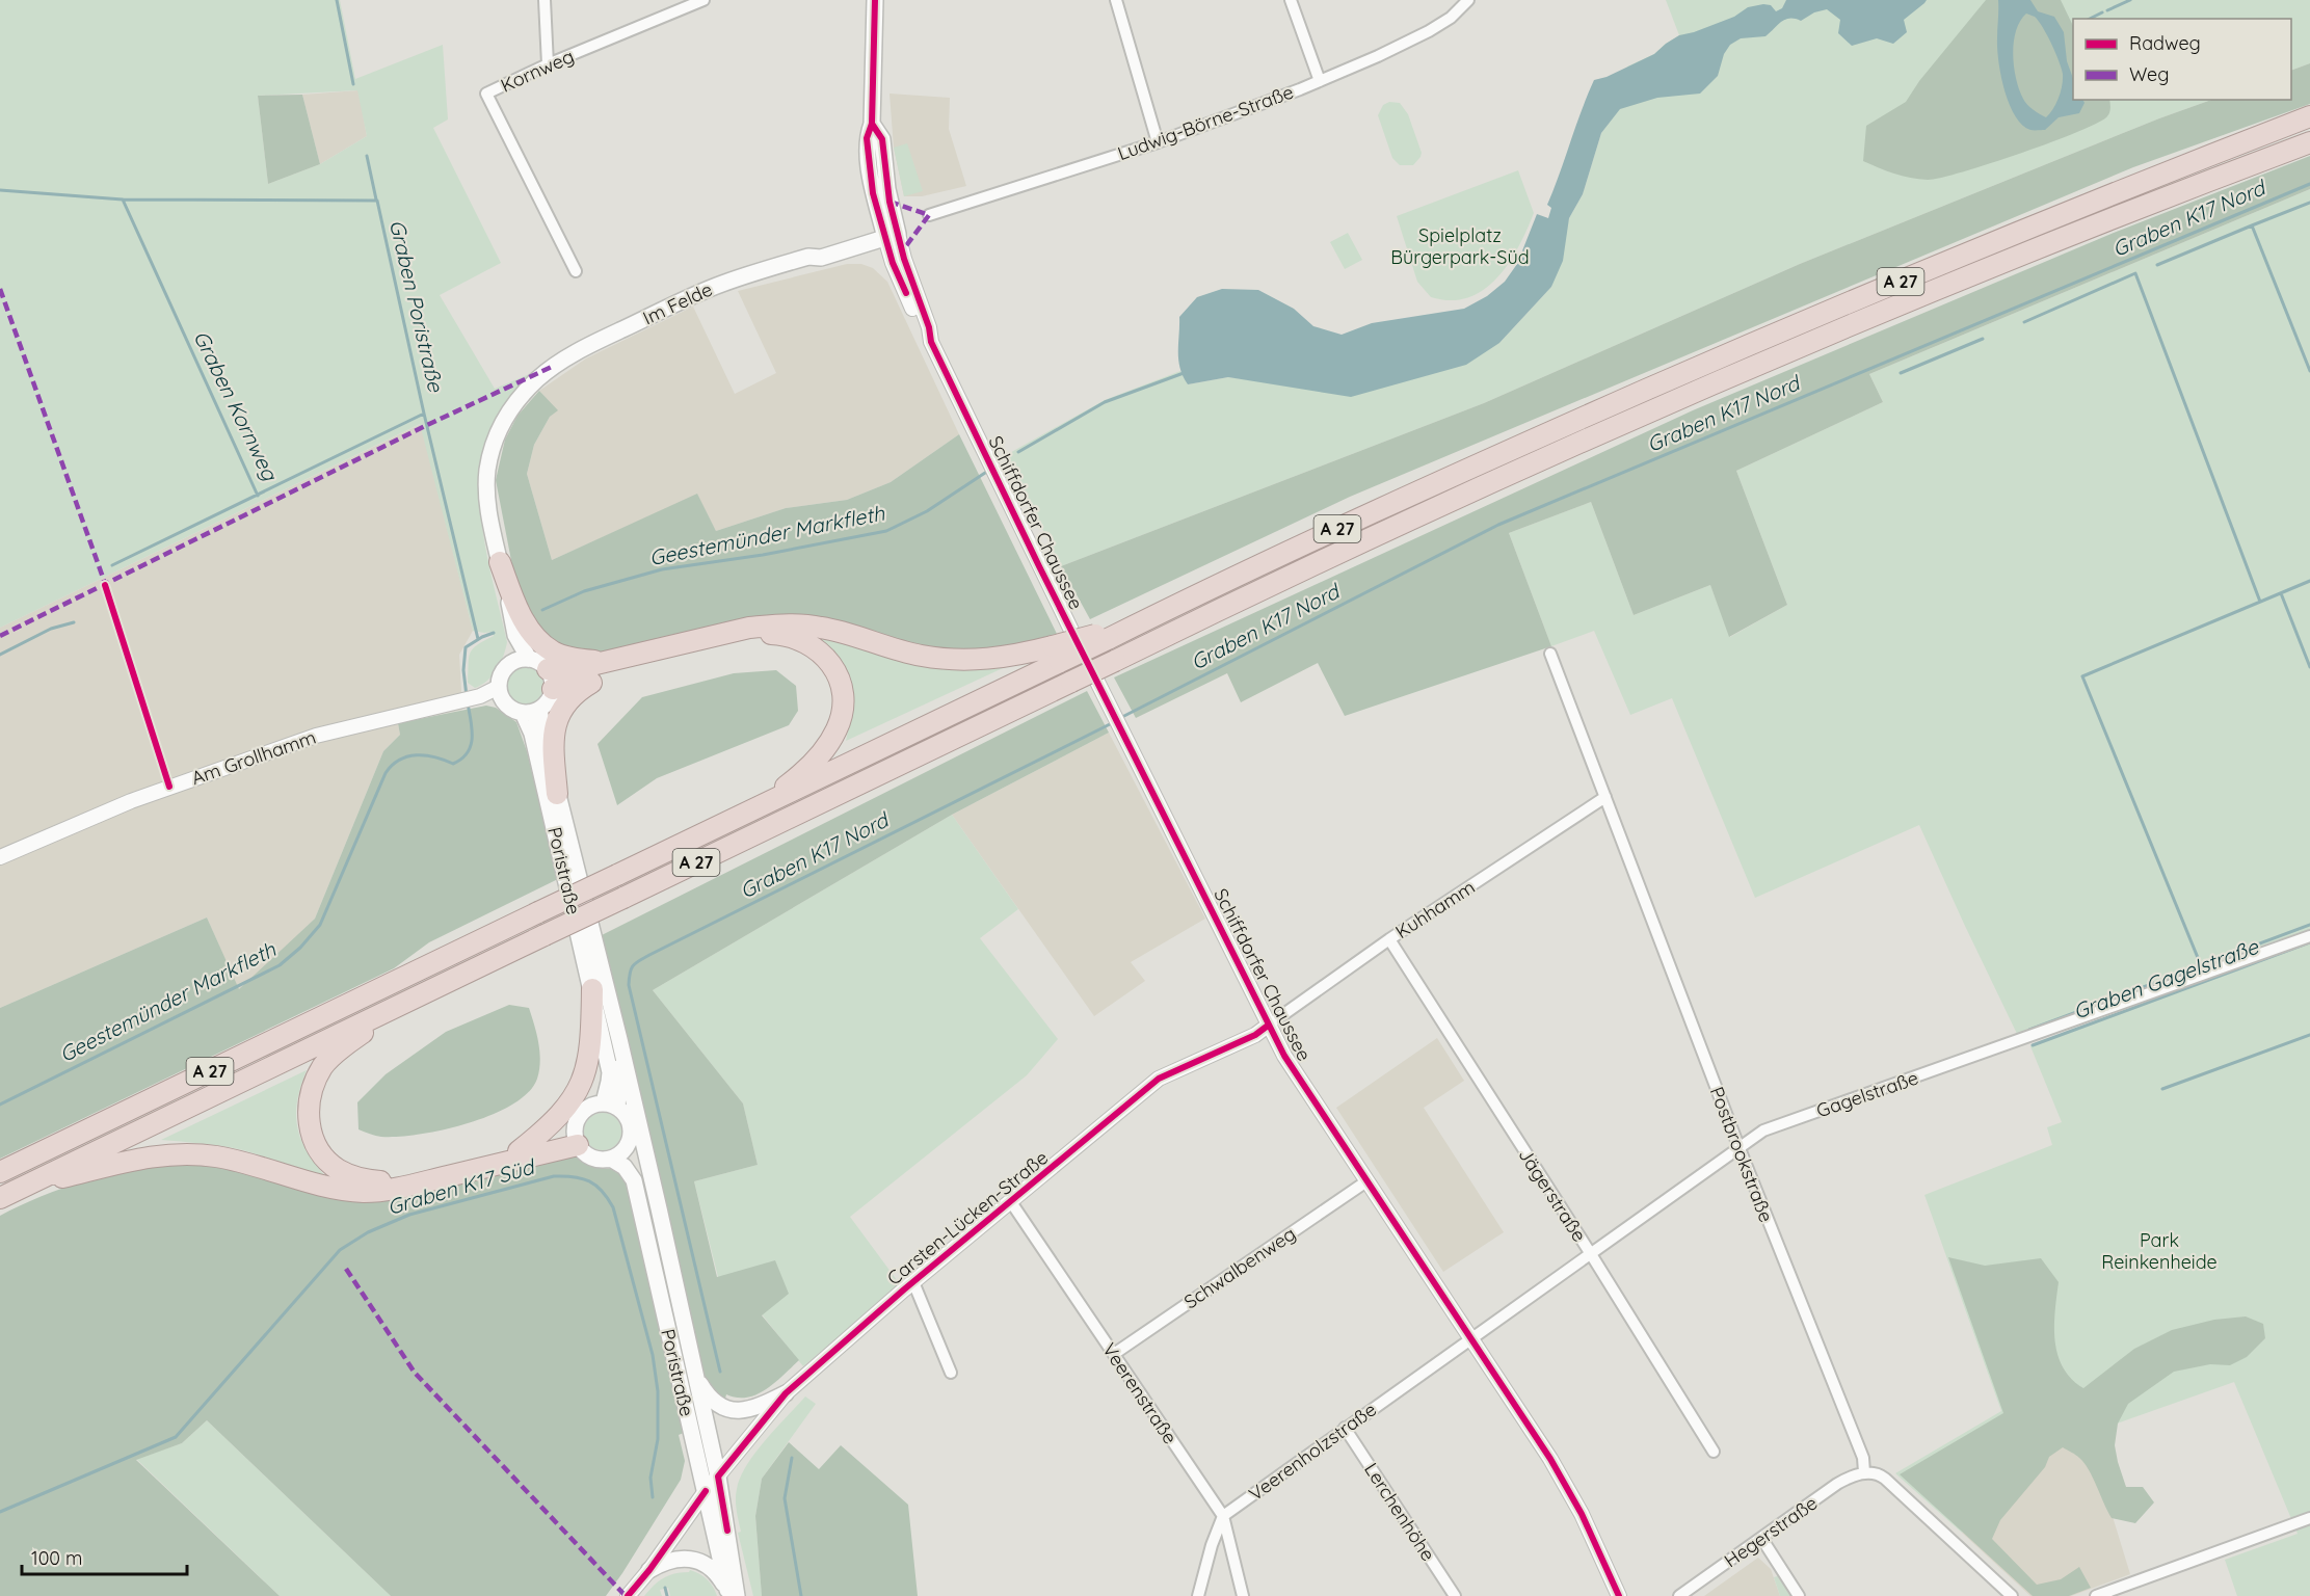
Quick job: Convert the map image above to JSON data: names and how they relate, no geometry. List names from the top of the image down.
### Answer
{
  "streets": {
    "highway": ["A 27"],
    "main road": ["Im Felde", "Schiffdorfer Chaussee", "Poristraße"],
    "street": [
      "Kornweg",
      "Ludwig-Börne-Straße",
      "Am Grollhamm",
      "Kuhhamm",
      "Gagelstraße",
      "Postbrookstraße",
      "Jägerstraße",
      "Carsten-Lücken-Straße",
      "Schwalbenweg",
      "Veerenstraße",
      "Veerenholzstraße",
      "Lerchenhöhe",
      "Hegerstraße"
    ]
  },
  "crossings": [
    ["Im Felde", "Schiffdorfer Chaussee"],
    ["Schiffdorfer Chaussee", "Kuhhamm"],
    ["Schiffdorfer Chaussee", "Gagelstraße"],
    ["Schiffdorfer Chaussee", "Carsten-Lücken-Straße"],
    ["Schiffdorfer Chaussee", "Schwalbenweg"],
    ["Schiffdorfer Chaussee", "Veerenholzstraße"],
    ["Am Grollhamm", "Poristraße"],
    ["Poristraße", "Carsten-Lücken-Straße"],
    ["Kuhhamm", "Postbrookstraße"],
    ["Kuhhamm", "Jägerstraße"],
    ["Kuhhamm", "Carsten-Lücken-Straße"],
    ["Gagelstraße", "Postbrookstraße"],
    ["Gagelstraße", "Jägerstraße"],
    ["Gagelstraße", "Veerenholzstraße"],
    ["Postbrookstraße", "Hegerstraße"],
    ["Carsten-Lücken-Straße", "Veerenstraße"],
    ["Schwalbenweg", "Veerenstraße"],
    ["Veerenstraße", "Veerenholzstraße"],
    ["Veerenholzstraße", "Lerchenhöhe"]
  ],
  "water": [
    "Graben K17 Nord",
    "Graben Poristraße",
    "Graben Kornweg",
    "Geestemünder Markfleth",
    "Graben Gagelstraße",
    "Graben K17 Süd"
  ],
  "parks": ["Spielplatz Bürgerpark-Süd", "Park Reinkenheide"],
  "legend": ["Radweg", "Weg"],
  "scale_bar": "100 m"
}
